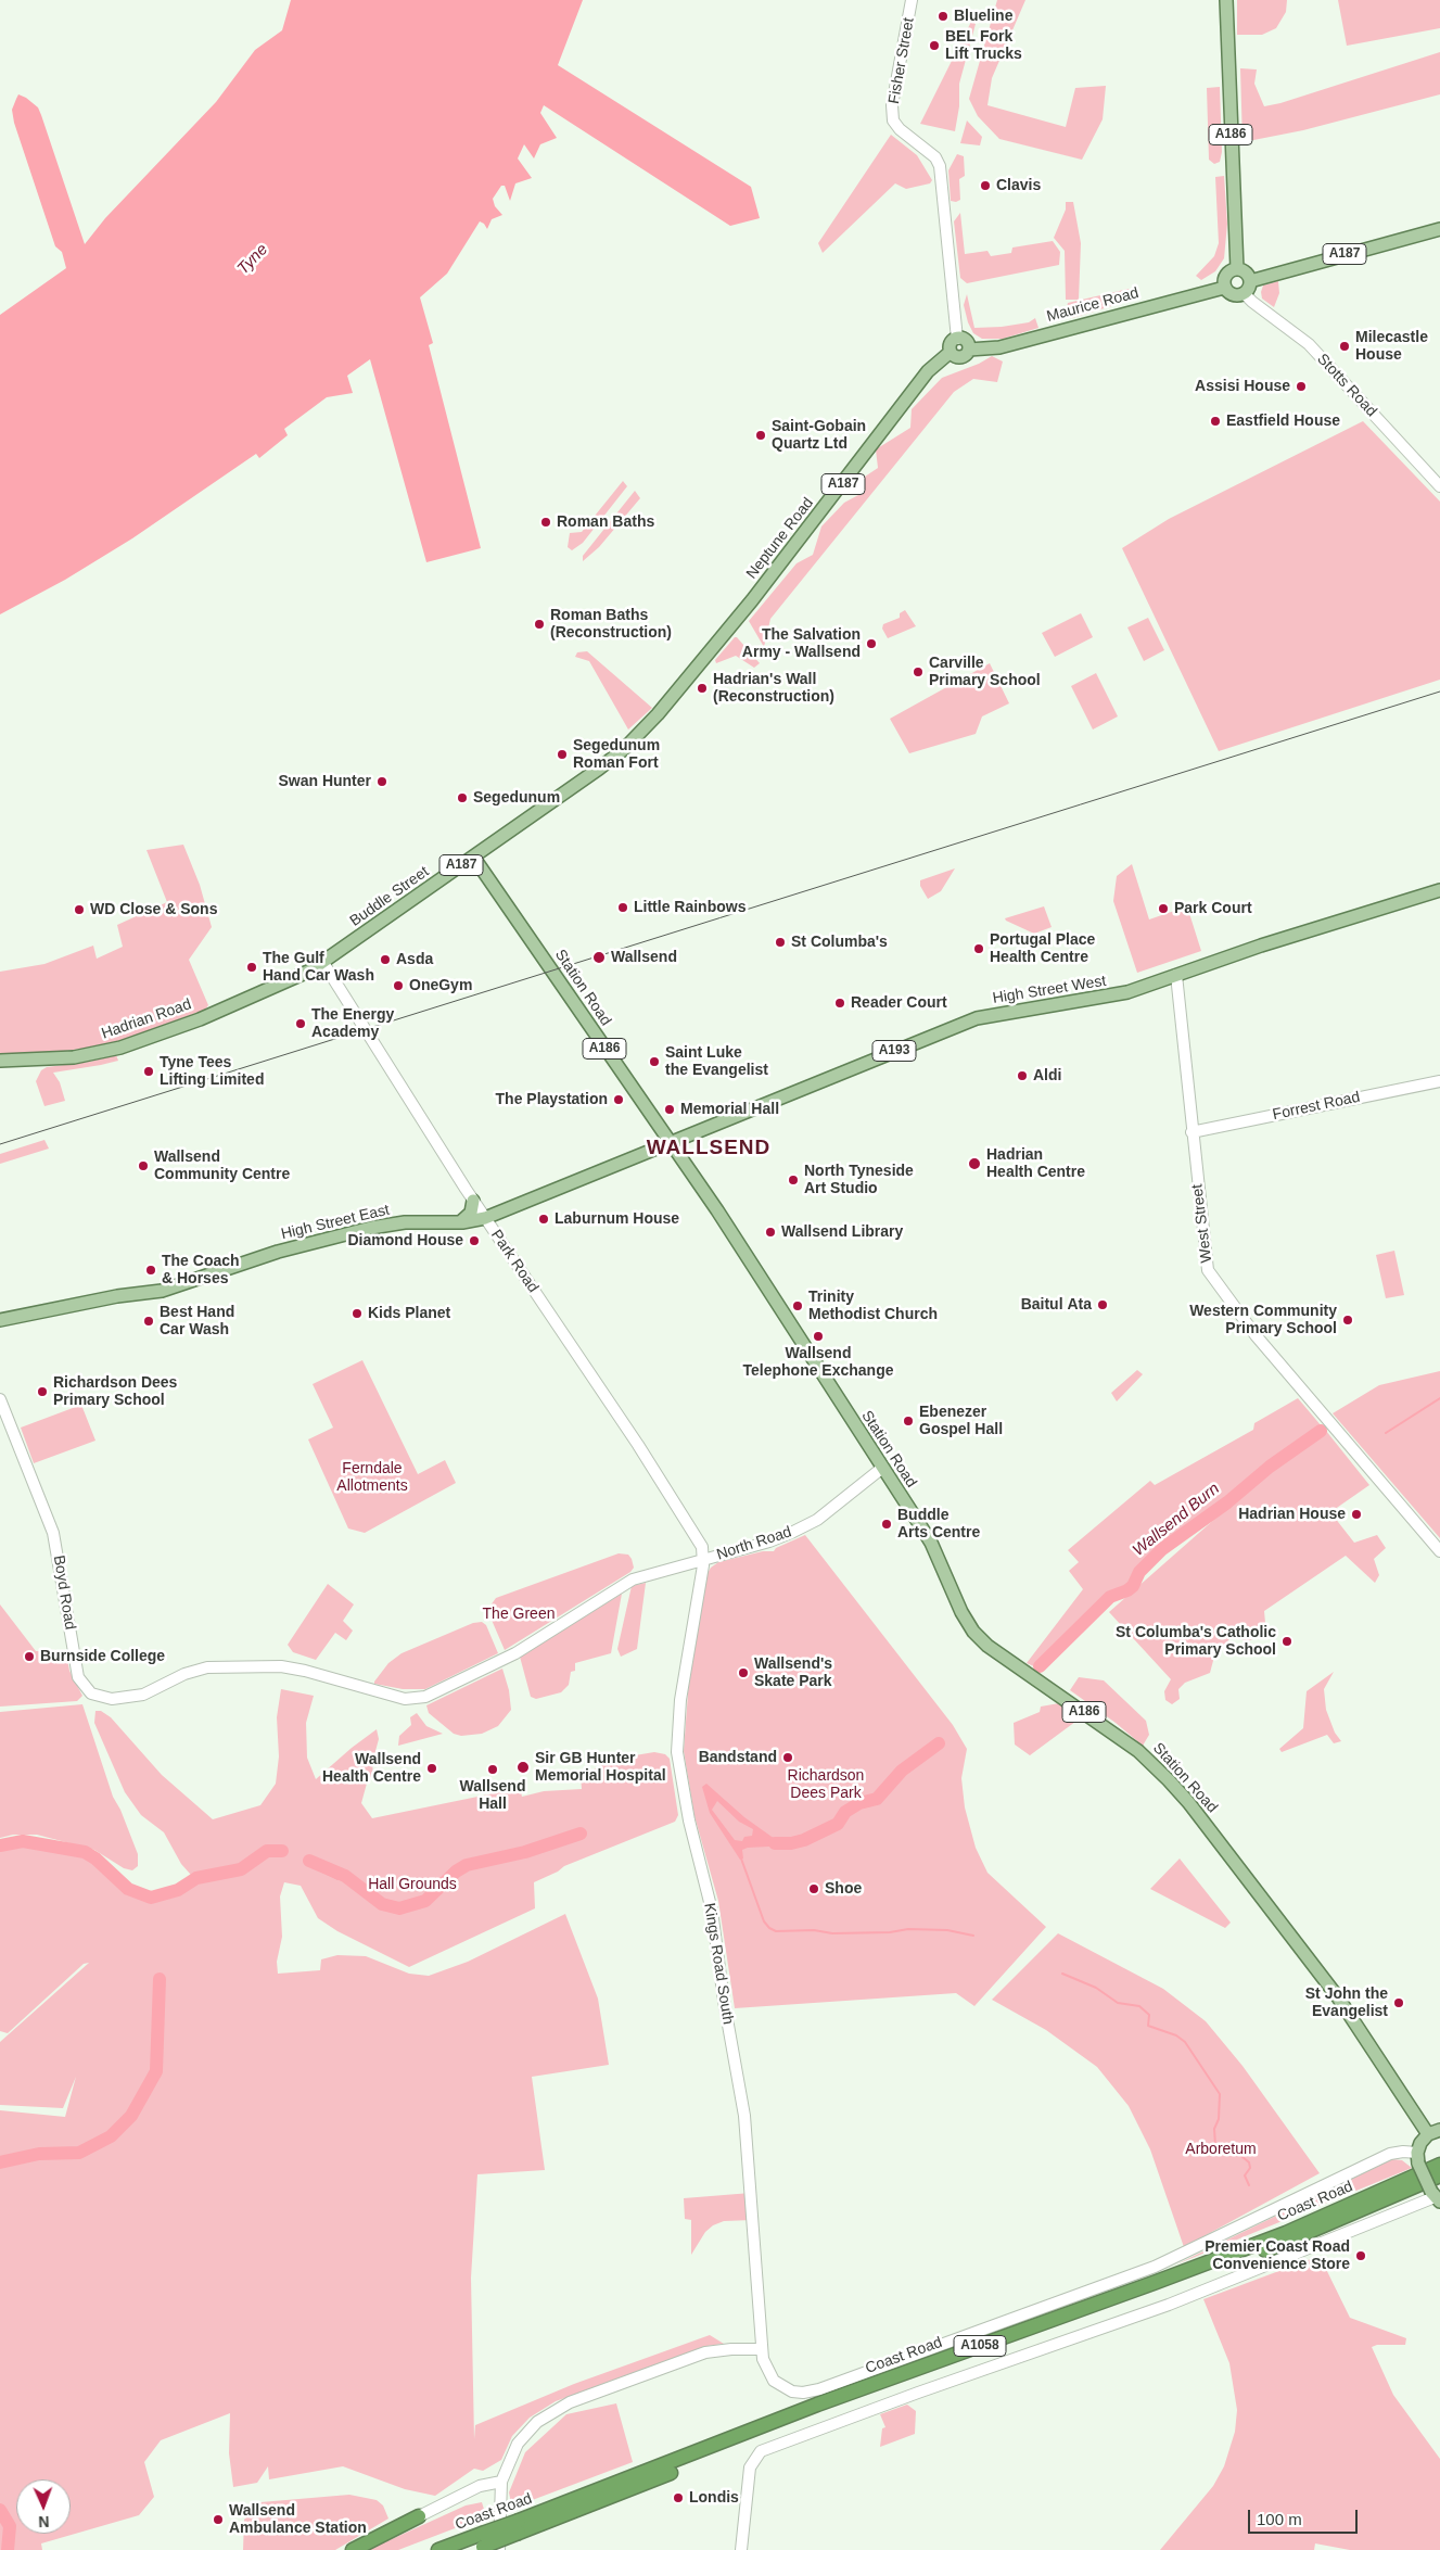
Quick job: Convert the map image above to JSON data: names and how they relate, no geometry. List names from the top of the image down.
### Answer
{
  "streets": {
    "highway": ["Coast Road", "A1058"],
    "main road": [
      "A186",
      "A187",
      "Maurice Road",
      "Neptune Road",
      "Buddle Street",
      "Station Road",
      "High Street West",
      "Hadrian Road",
      "A193",
      "High Street East"
    ],
    "street": [
      "Fisher Street",
      "Stotts Road",
      "Forrest Road",
      "West Street",
      "Park Road",
      "North Road",
      "Boyd Road",
      "Kings Road South"
    ]
  },
  "crossings": [
    ["Fisher Street", "Maurice Road"],
    ["Fisher Street", "Neptune Road"],
    ["A186", "A187"],
    ["A186", "Maurice Road"],
    ["A186", "Stotts Road"],
    ["A187", "Maurice Road"],
    ["A187", "Stotts Road"],
    ["Maurice Road", "Stotts Road"],
    ["Maurice Road", "Neptune Road"],
    ["Neptune Road", "Buddle Street"],
    ["Buddle Street", "Station Road"],
    ["Buddle Street", "Hadrian Road"],
    ["Buddle Street", "Park Road"],
    ["Station Road", "High Street West"],
    ["Station Road", "High Street East"],
    ["Station Road", "North Road"],
    ["Station Road", "Coast Road"],
    ["High Street West", "High Street East"],
    ["High Street West", "West Street"],
    ["Forrest Road", "West Street"],
    ["High Street East", "Park Road"],
    ["Park Road", "North Road"],
    ["Park Road", "Kings Road South"],
    ["North Road", "Boyd Road"],
    ["North Road", "Kings Road South"],
    ["Kings Road South", "Coast Road"]
  ],
  "districts": ["WALLSEND"],
  "water": ["Tyne", "Wallsend Burn"],
  "parks": [
    "Ferndale Allotments",
    "The Green",
    "Richardson Dees Park",
    "Hall Grounds",
    "Arboretum"
  ],
  "places": [
    "Blueline",
    "BEL Fork Lift Trucks",
    "Clavis",
    "Milecastle House",
    "Assisi House",
    "Eastfield House",
    "Saint-Gobain Quartz Ltd",
    "Roman Baths",
    "Roman Baths (Reconstruction)",
    "The Salvation Army - Wallsend",
    "Carville Primary School",
    "Hadrian's Wall (Reconstruction)",
    "Segedunum Roman Fort",
    "Swan Hunter",
    "Segedunum",
    "Little Rainbows",
    "Park Court",
    "WD Close & Sons",
    "St Columba's",
    "Portugal Place Health Centre",
    "Wallsend",
    "Asda",
    "The Gulf Hand Car Wash",
    "OneGym",
    "Reader Court",
    "The Energy Academy",
    "Saint Luke the Evangelist",
    "Tyne Tees Lifting Limited",
    "Aldi",
    "The Playstation",
    "Memorial Hall",
    "Hadrian Health Centre",
    "Wallsend Community Centre",
    "North Tyneside Art Studio",
    "Laburnum House",
    "Wallsend Library",
    "Diamond House",
    "The Coach & Horses",
    "Baitul Ata",
    "Trinity Methodist Church",
    "Kids Planet",
    "Western Community Primary School",
    "Best Hand Car Wash",
    "Wallsend Telephone Exchange",
    "Richardson Dees Primary School",
    "Ebenezer Gospel Hall",
    "Hadrian House",
    "Buddle Arts Centre",
    "St Columba's Catholic Primary School",
    "Burnside College",
    "Wallsend's Skate Park",
    "Bandstand",
    "Sir GB Hunter Memorial Hospital",
    "Wallsend Health Centre",
    "Wallsend Hall",
    "Shoe",
    "St John the Evangelist",
    "Premier Coast Road Convenience Store",
    "Londis",
    "Wallsend Ambulance Station"
  ],
  "scale_bar": "100 m",
  "north": "bottom"
}
